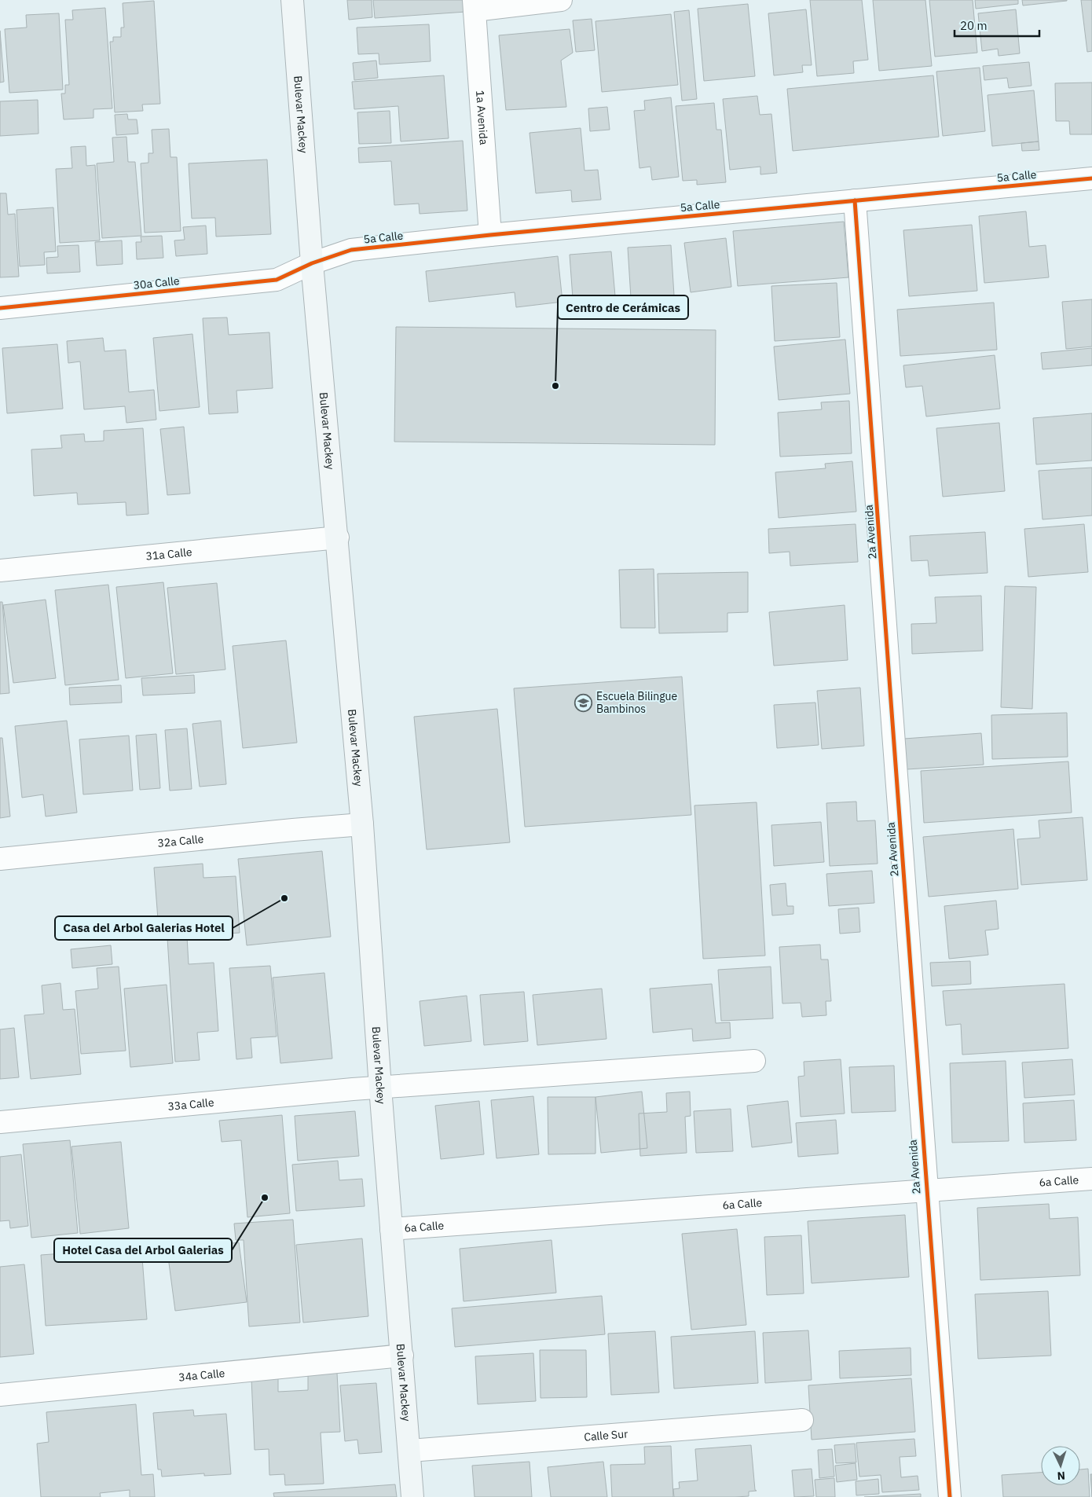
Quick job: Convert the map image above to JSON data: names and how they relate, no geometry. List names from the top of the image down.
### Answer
{
  "streets": {
    "main road": ["Bulevar Mackey"],
    "street": [
      "1a Avenida",
      "5a Calle",
      "30a Calle",
      "2a Avenida",
      "31a Calle",
      "32a Calle",
      "33a Calle",
      "6a Calle",
      "34a Calle",
      "Calle Sur"
    ]
  },
  "crossings": [
    ["Bulevar Mackey", "5a Calle"],
    ["Bulevar Mackey", "30a Calle"],
    ["Bulevar Mackey", "31a Calle"],
    ["Bulevar Mackey", "32a Calle"],
    ["Bulevar Mackey", "33a Calle"],
    ["Bulevar Mackey", "6a Calle"],
    ["Bulevar Mackey", "34a Calle"],
    ["Bulevar Mackey", "Calle Sur"],
    ["1a Avenida", "5a Calle"],
    ["5a Calle", "30a Calle"],
    ["5a Calle", "2a Avenida"],
    ["2a Avenida", "6a Calle"]
  ],
  "places": {
    "other": ["Centro de Cerámicas", "Casa del Arbol Galerias Hotel", "Hotel Casa del Arbol Galerias"],
    "school or university": ["Escuela Bilingue Bambinos"]
  },
  "scale_bar": "20 m",
  "north": "bottom"
}
